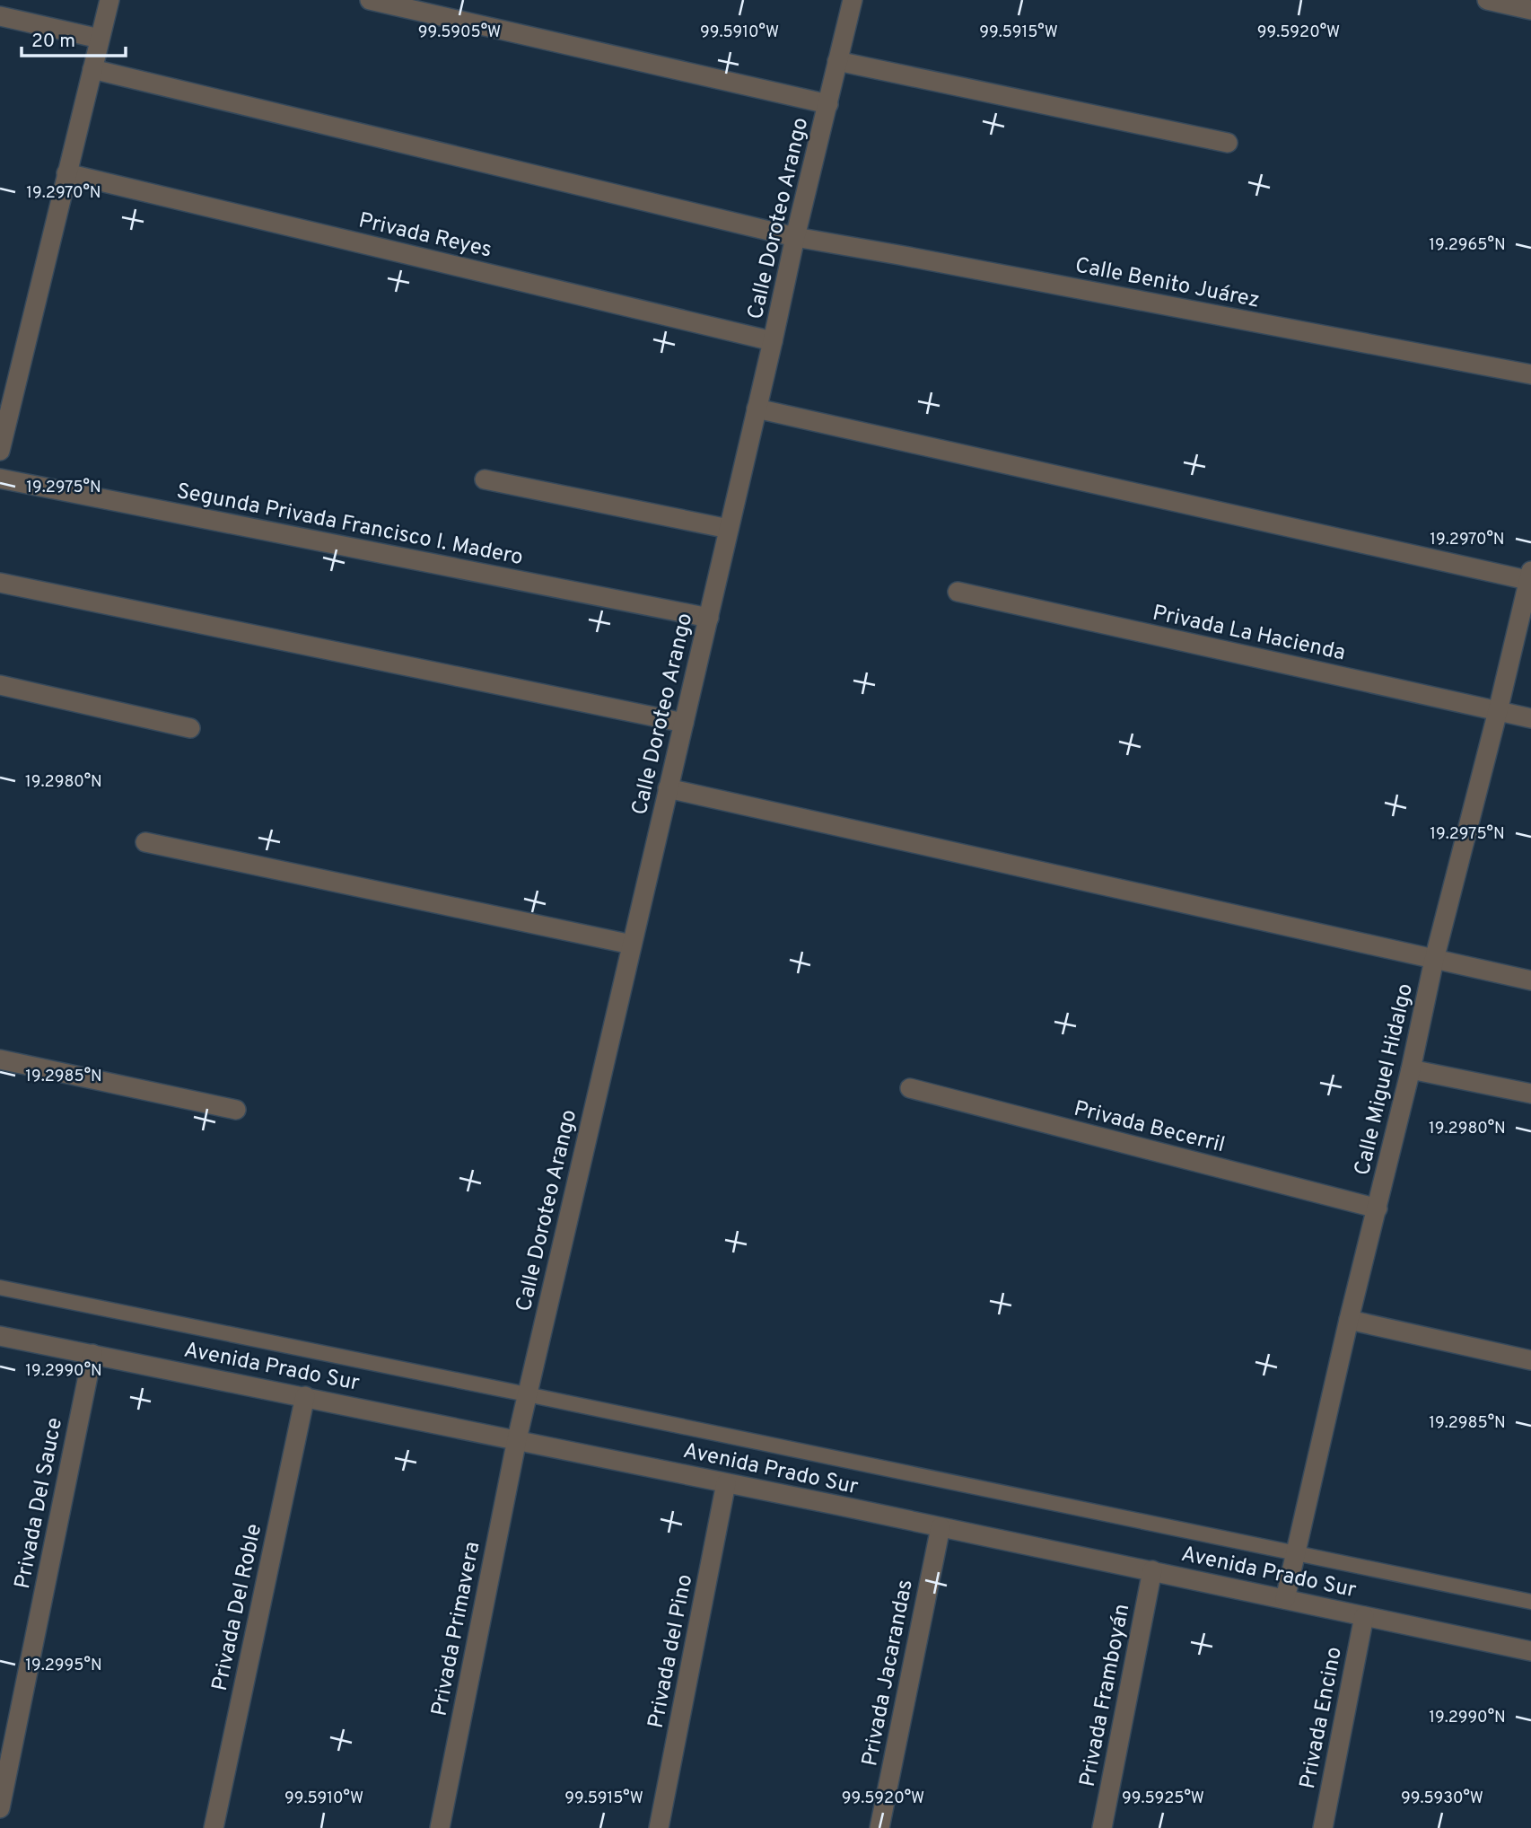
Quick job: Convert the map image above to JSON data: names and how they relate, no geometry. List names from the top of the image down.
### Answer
{
  "streets": {
    "street": [
      "Calle Doroteo Arango",
      "Privada Reyes",
      "Calle Benito Juárez",
      "Segunda Privada Francisco I. Madero",
      "Privada La Hacienda",
      "Calle Miguel Hidalgo",
      "Privada Becerril",
      "Avenida Prado Sur",
      "Privada Del Sauce",
      "Privada Del Roble",
      "Privada Primavera",
      "Privada del Pino",
      "Privada Jacarandas",
      "Privada Framboyán",
      "Privada Encino"
    ]
  },
  "crossings": [
    ["Calle Doroteo Arango", "Privada Reyes"],
    ["Calle Doroteo Arango", "Calle Benito Juárez"],
    ["Calle Doroteo Arango", "Segunda Privada Francisco I. Madero"],
    ["Calle Doroteo Arango", "Avenida Prado Sur"],
    ["Calle Doroteo Arango", "Privada Primavera"],
    ["Privada La Hacienda", "Calle Miguel Hidalgo"],
    ["Calle Miguel Hidalgo", "Privada Becerril"],
    ["Calle Miguel Hidalgo", "Avenida Prado Sur"],
    ["Avenida Prado Sur", "Privada Del Sauce"],
    ["Avenida Prado Sur", "Privada Del Roble"],
    ["Avenida Prado Sur", "Privada Primavera"],
    ["Avenida Prado Sur", "Privada del Pino"],
    ["Avenida Prado Sur", "Privada Jacarandas"],
    ["Avenida Prado Sur", "Privada Framboyán"],
    ["Avenida Prado Sur", "Privada Encino"]
  ],
  "scale_bar": "20 m",
  "coordinates": [
    "99.5905°W",
    "99.5910°W",
    "99.5915°W",
    "99.5920°W",
    "19.2970°N",
    "19.2965°N",
    "19.2975°N",
    "19.2980°N",
    "19.2985°N",
    "19.2990°N",
    "19.2995°N",
    "99.5925°W",
    "99.5930°W"
  ]
}
